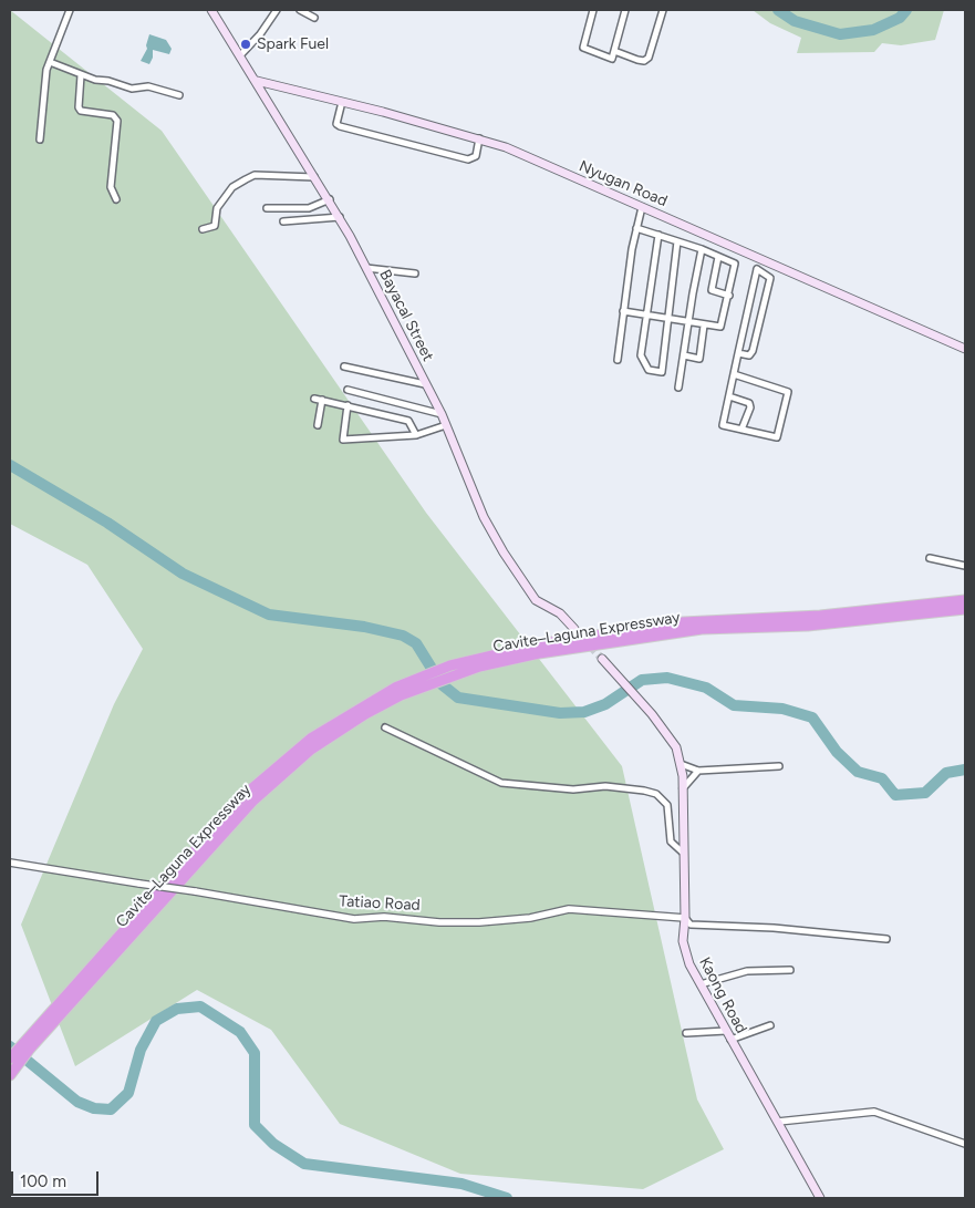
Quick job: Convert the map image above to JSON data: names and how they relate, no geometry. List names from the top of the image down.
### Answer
{
  "streets": {
    "highway": ["Cavite–Laguna Expressway"],
    "main road": ["Nyugan Road", "Bayacal Street", "Kaong Road"],
    "street": ["Tatiao Road"]
  },
  "crossings": [
    ["Nyugan Road", "Bayacal Street"],
    ["Tatiao Road", "Kaong Road"]
  ],
  "places": ["Spark Fuel"],
  "scale_bar": "100 m"
}
